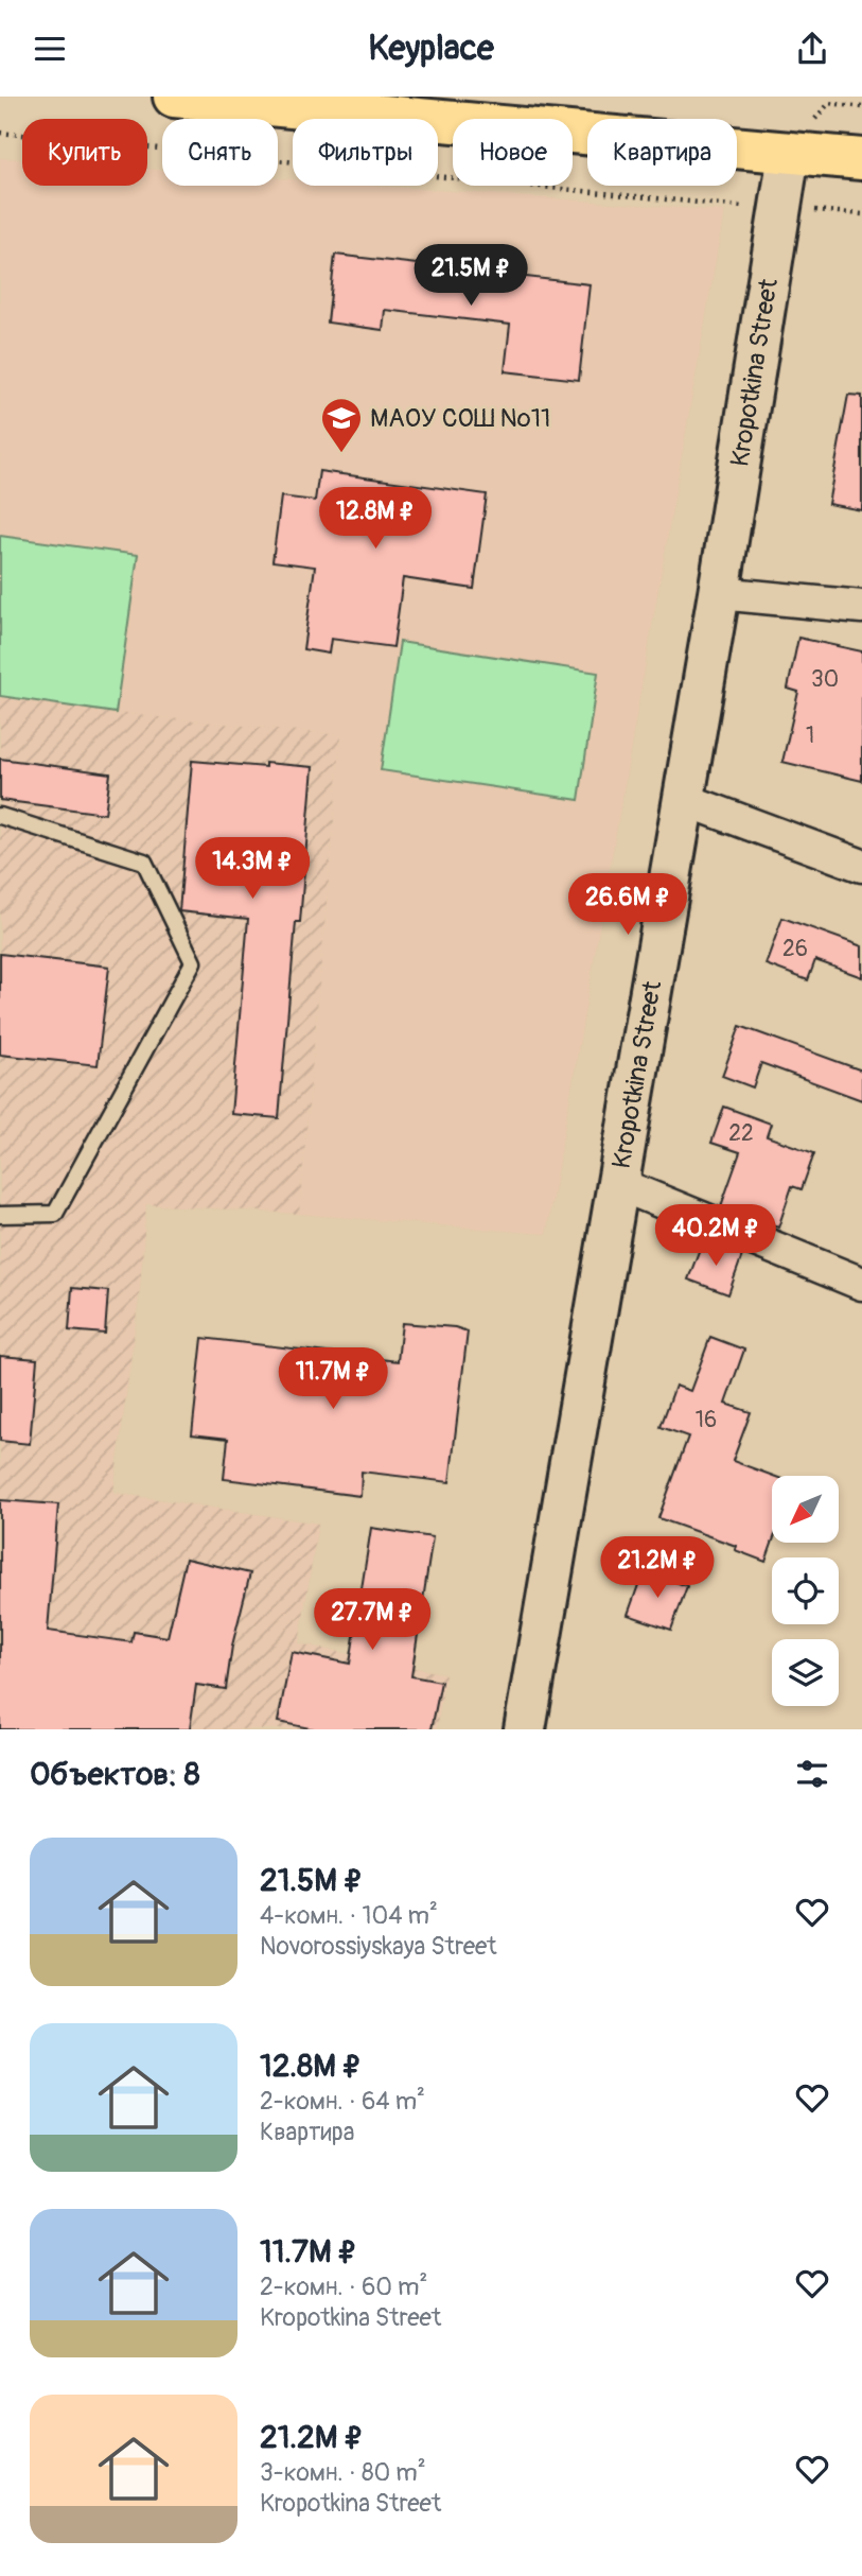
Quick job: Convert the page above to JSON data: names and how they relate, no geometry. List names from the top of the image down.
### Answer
{
  "streets": {
    "main road": ["Kropotkina Street"]
  },
  "places": {
    "school or university": ["МАОУ СОШ №11"]
  },
  "house_numbers": [
    "30",
    "1",
    "26",
    "22",
    "16"
  ],
  "north": "bottom left",
  "page": {
    "header": "Keyplace",
    "chip": [
      "Купить",
      "Снять",
      "Фильтры",
      "Новое",
      "Квартира"
    ],
    "price": [
      "21.5M ₽",
      "12.8M ₽",
      "14.3M ₽",
      "26.6M ₽",
      "40.2M ₽",
      "11.7M ₽",
      "21.2M ₽",
      "27.7M ₽"
    ],
    "heading": "Объектов: 8",
    "list": [
      {
        "name": "21.5M ₽",
        "note": "4-комн. · 104 m² · Novorossiyskaya Street"
      },
      {
        "name": "12.8M ₽",
        "note": "2-комн. · 64 m² · Квартира"
      },
      {
        "name": "11.7M ₽",
        "note": "2-комн. · 60 m² · Kropotkina Street"
      },
      {
        "name": "21.2M ₽",
        "note": "3-комн. · 80 m² · Kropotkina Street"
      }
    ]
  }
}
